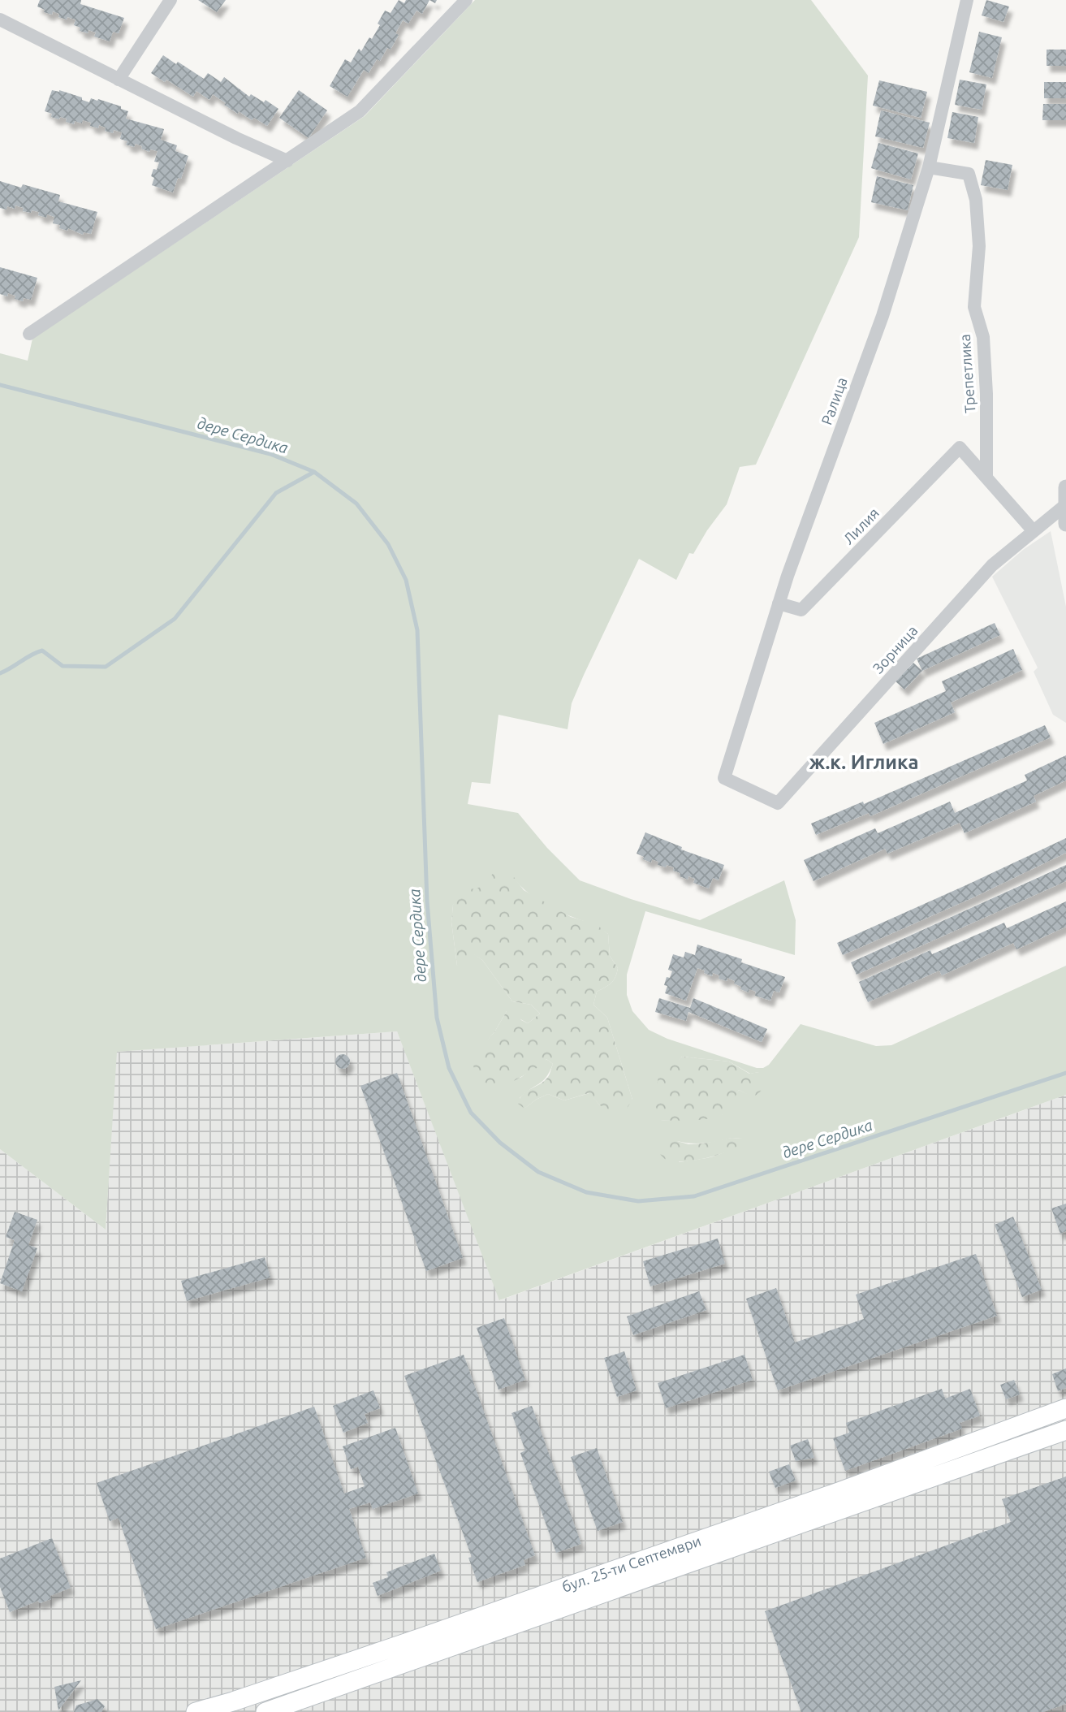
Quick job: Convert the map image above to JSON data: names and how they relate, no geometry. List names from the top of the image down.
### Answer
{
  "streets": {
    "main road": ["бул. 25-ти Септември"],
    "street": [
      "Трепетлика",
      "Ралица",
      "Лилия",
      "Зорница"
    ]
  },
  "crossings": [
    ["Трепетлика", "Ралица"],
    ["Трепетлика", "Лилия"],
    ["Ралица", "Лилия"],
    ["Ралица", "Зорница"]
  ],
  "districts": ["ж.к. Иглика"],
  "water": ["дере Сердика"]
}
